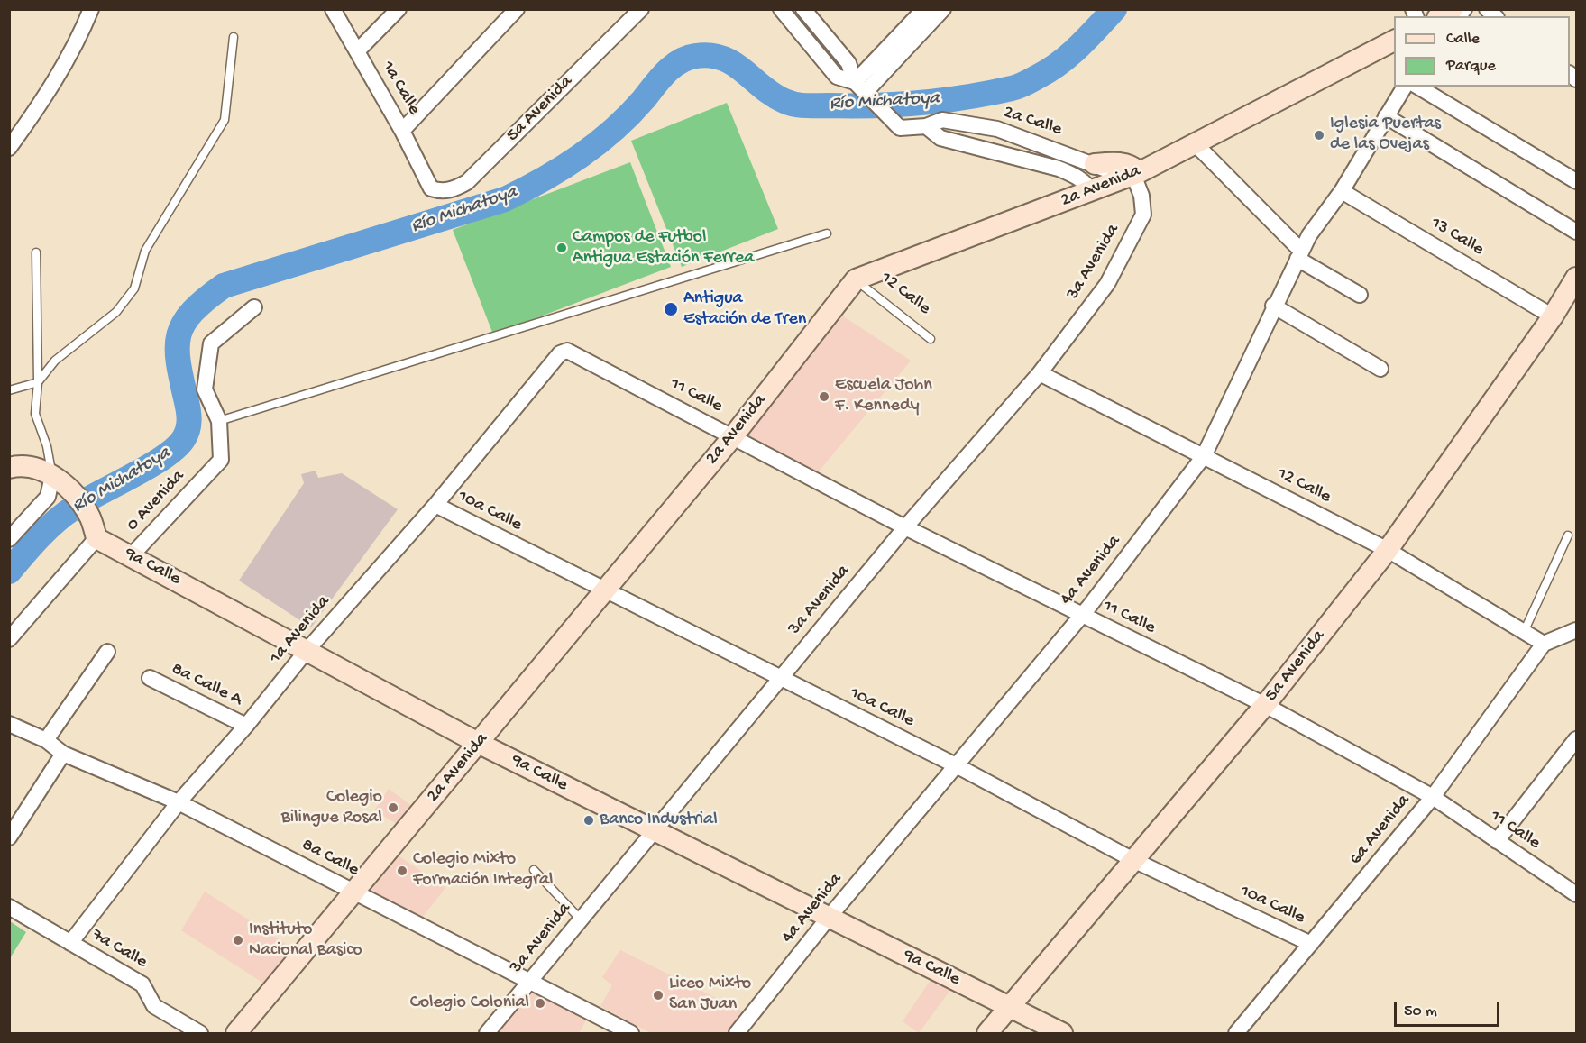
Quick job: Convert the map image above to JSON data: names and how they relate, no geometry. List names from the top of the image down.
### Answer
{
  "streets": {
    "main road": ["5a Avenida", "2a Avenida", "9a Calle"],
    "street": [
      "1a Calle",
      "2a Calle",
      "13 Calle",
      "3a Avenida",
      "12 Calle",
      "11 Calle",
      "0 Avenida",
      "10a Calle",
      "4a Avenida",
      "1a Avenida",
      "8a Calle A",
      "6a Avenida",
      "8a Calle",
      "7a Calle"
    ]
  },
  "crossings": [
    ["1a Calle", "5a Avenida"],
    ["5a Avenida", "13 Calle"],
    ["5a Avenida", "12 Calle"],
    ["5a Avenida", "11 Calle"],
    ["5a Avenida", "10a Calle"],
    ["5a Avenida", "9a Calle"],
    ["2a Calle", "2a Avenida"],
    ["2a Avenida", "3a Avenida"],
    ["2a Avenida", "12 Calle"],
    ["2a Avenida", "11 Calle"],
    ["2a Avenida", "10a Calle"],
    ["2a Avenida", "9a Calle"],
    ["2a Avenida", "8a Calle"],
    ["13 Calle", "4a Avenida"],
    ["3a Avenida", "12 Calle"],
    ["3a Avenida", "11 Calle"],
    ["3a Avenida", "10a Calle"],
    ["3a Avenida", "9a Calle"],
    ["3a Avenida", "8a Calle"],
    ["12 Calle", "4a Avenida"],
    ["12 Calle", "6a Avenida"],
    ["11 Calle", "4a Avenida"],
    ["11 Calle", "1a Avenida"],
    ["11 Calle", "6a Avenida"],
    ["0 Avenida", "9a Calle"],
    ["10a Calle", "4a Avenida"],
    ["10a Calle", "1a Avenida"],
    ["10a Calle", "6a Avenida"],
    ["9a Calle", "4a Avenida"],
    ["9a Calle", "1a Avenida"],
    ["1a Avenida", "8a Calle A"],
    ["1a Avenida", "8a Calle"],
    ["1a Avenida", "7a Calle"]
  ],
  "water": ["Río Michatoya"],
  "places": [
    "Iglesia Puertas de las Ovejas",
    "Campos de Futbol Antigua Estación Ferrea",
    "Antigua Estación de Tren",
    "Escuela John F. Kennedy",
    "Colegio Bilingue Rosal",
    "Banco Industrial",
    "Colegio Mixto Formación Integral",
    "Instituto Nacional Basico",
    "Liceo Mixto San Juan",
    "Colegio Colonial"
  ],
  "legend": ["Calle", "Parque"],
  "scale_bar": "50 m"
}
